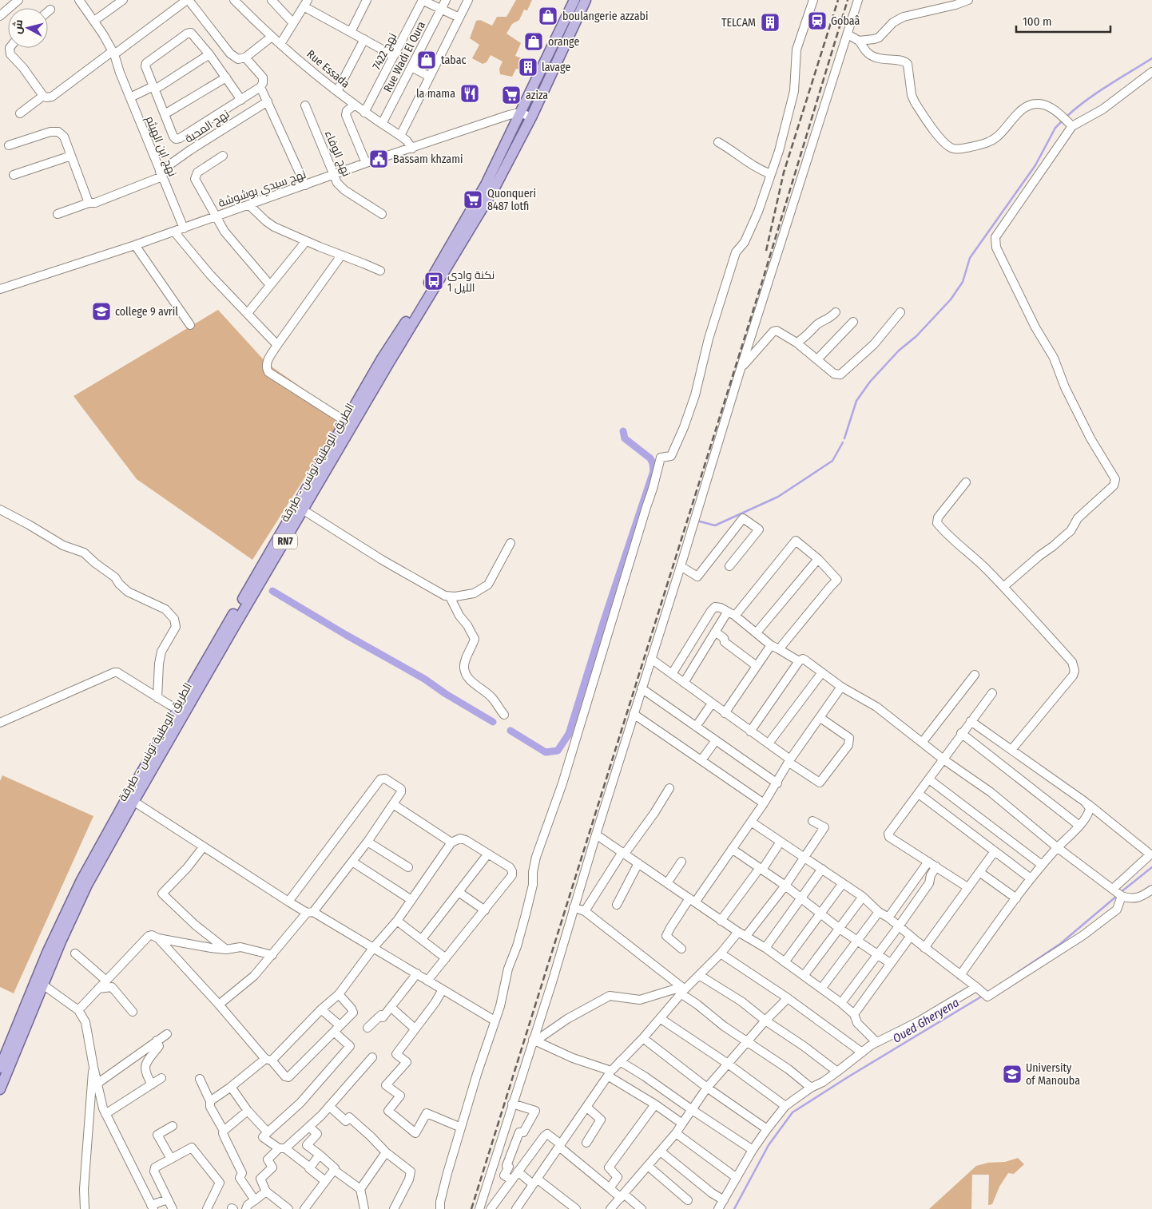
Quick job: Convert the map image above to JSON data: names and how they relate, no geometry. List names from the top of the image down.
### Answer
{
  "streets": {
    "main road": ["الطريق الوطنية تونس - طبرقة", "RN7"],
    "street": [
      "نهج 7422",
      "Rue Wadi El Qura",
      "Rue Essada",
      "نهج المحبة",
      "نهج ابن الهيثم",
      "نهج الوفاء",
      "نهج سيدي بوشوشة"
    ]
  },
  "crossings": [
    ["نهج 7422", "Rue Essada"],
    ["Rue Wadi El Qura", "Rue Essada"],
    ["Rue Essada", "نهج سيدي بوشوشة"],
    ["نهج المحبة", "نهج ابن الهيثم"],
    ["نهج ابن الهيثم", "نهج سيدي بوشوشة"],
    ["نهج الوفاء", "نهج سيدي بوشوشة"],
    ["نهج سيدي بوشوشة", "الطريق الوطنية تونس - طبرقة"]
  ],
  "water": ["Oued Gheryena"],
  "places": {
    "shop": ["boulangerie azzabi", "orange", "tabac"],
    "station": ["Gobaâ"],
    "building": ["TELCAM", "lavage"],
    "restaurant": ["la mama"],
    "supermarket": ["aziza", "Quonqueri 8487 lotfi"],
    "public building": ["Bassam khzami"],
    "bus stop": ["نكنة وادى الليل 1"],
    "school or university": ["college 9 avril", "University of Manouba"]
  },
  "scale_bar": "100 m",
  "north": "left"
}
